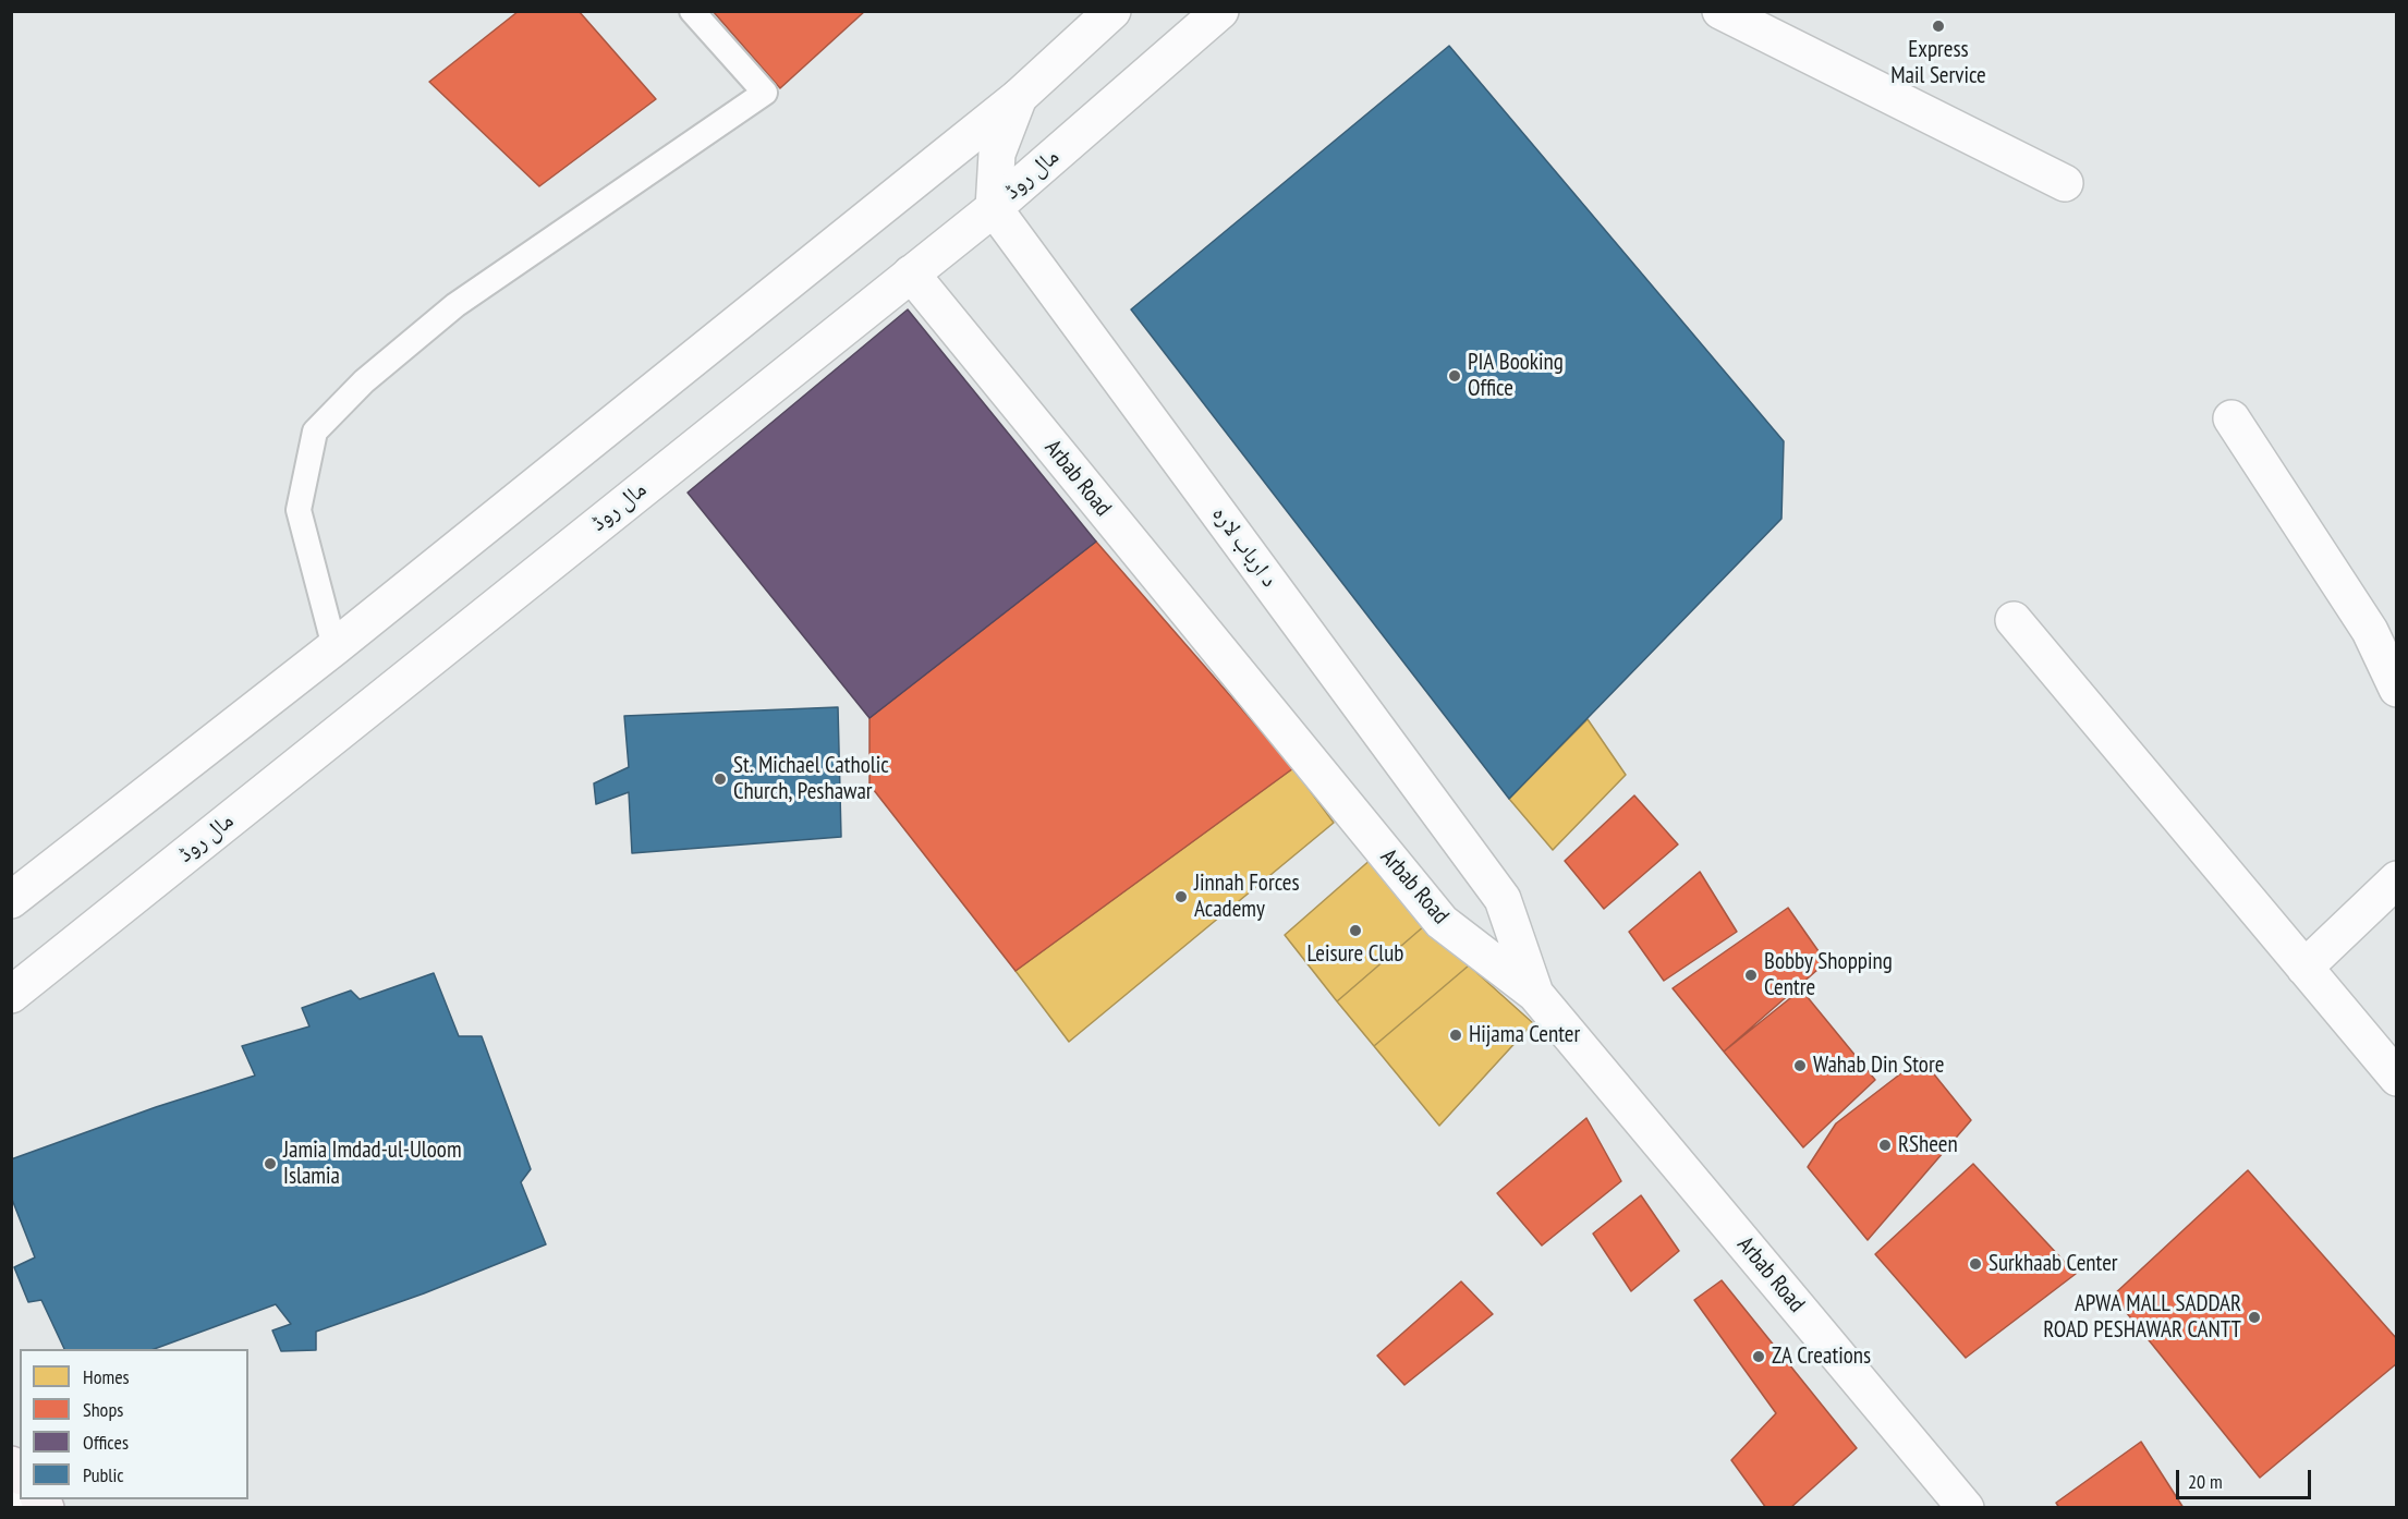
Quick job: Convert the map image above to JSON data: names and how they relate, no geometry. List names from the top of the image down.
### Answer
{
  "streets": {
    "street": ["مال روڈ", "Arbab Road", "د ارباب لاره"]
  },
  "crossings": [
    ["مال روڈ", "Arbab Road"],
    ["مال روڈ", "د ارباب لاره"],
    ["Arbab Road", "د ارباب لاره"]
  ],
  "places": [
    "Express Mail Service",
    "PIA Booking Office",
    "St. Michael Catholic Church, Peshawar",
    "Jinnah Forces Academy",
    "Leisure Club",
    "Bobby Shopping Centre",
    "Hijama Center",
    "Wahab Din Store",
    "RSheen",
    "Jamia Imdad-ul-Uloom Islamia",
    "Surkhaab Center",
    "APWA MALL SADDAR ROAD PESHAWAR CANTT",
    "ZA Creations"
  ],
  "legend": [
    "Homes",
    "Shops",
    "Offices",
    "Public"
  ],
  "scale_bar": "20 m"
}
